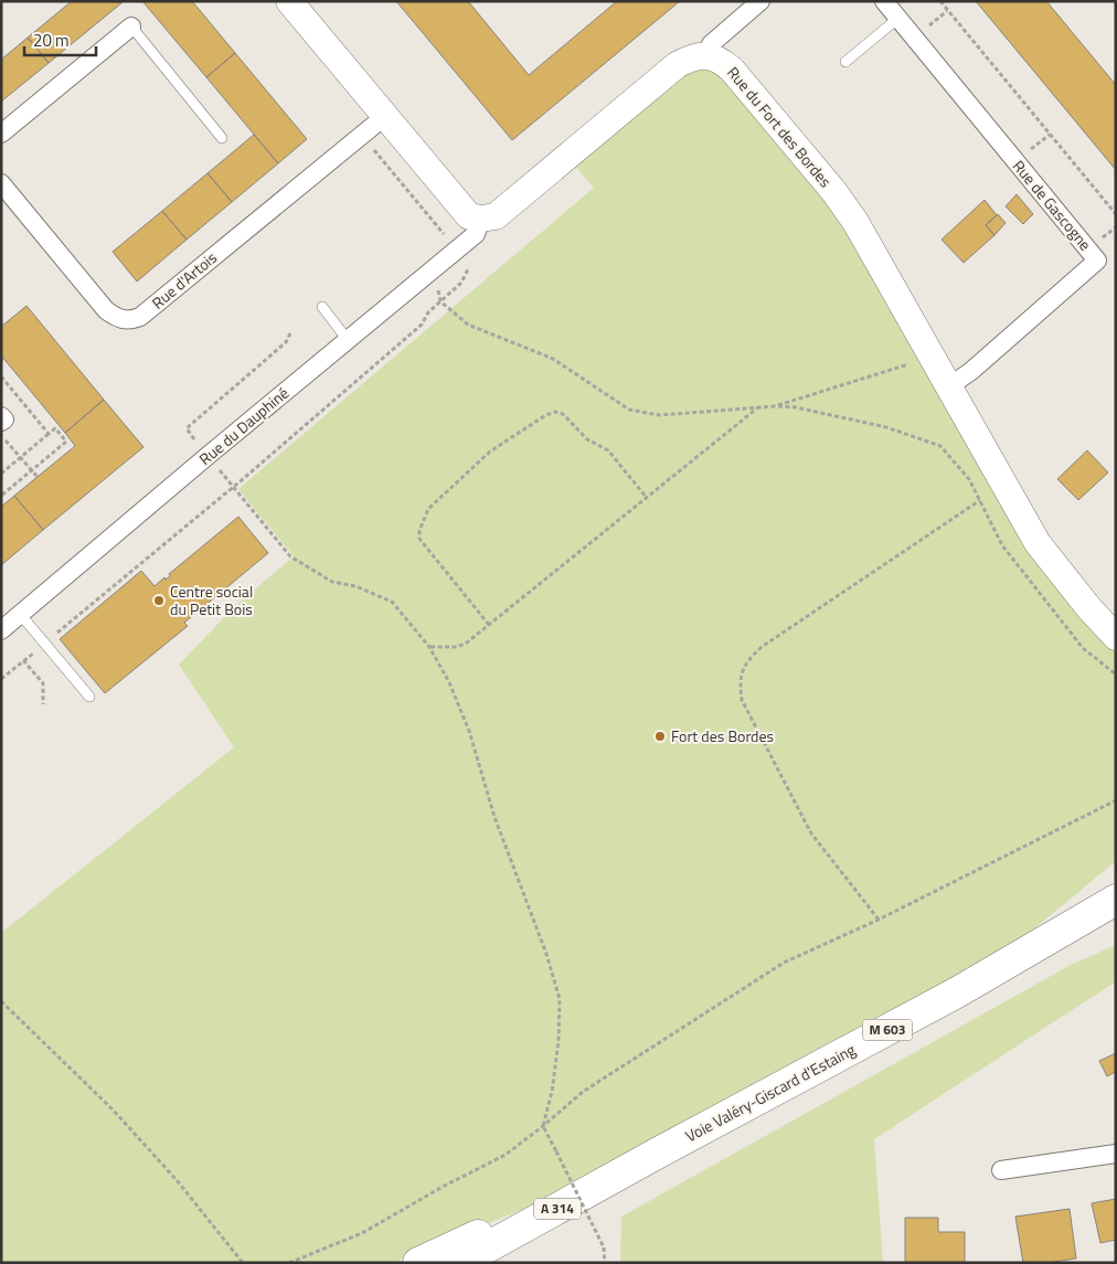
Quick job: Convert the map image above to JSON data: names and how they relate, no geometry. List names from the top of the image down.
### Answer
{
  "streets": {
    "highway": ["M 603", "Voie Valéry-Giscard d'Estaing", "A 314"],
    "street": [
      "Rue du Fort des Bordes",
      "Rue de Gascogne",
      "Rue d'Artois",
      "Rue du Dauphiné"
    ]
  },
  "crossings": [
    ["Rue du Fort des Bordes", "Rue de Gascogne"],
    ["M 603", "Voie Valéry-Giscard d'Estaing"],
    ["M 603", "A 314"],
    ["Voie Valéry-Giscard d'Estaing", "A 314"]
  ],
  "places": ["Centre social du Petit Bois", "Fort des Bordes"],
  "scale_bar": "20 m"
}
